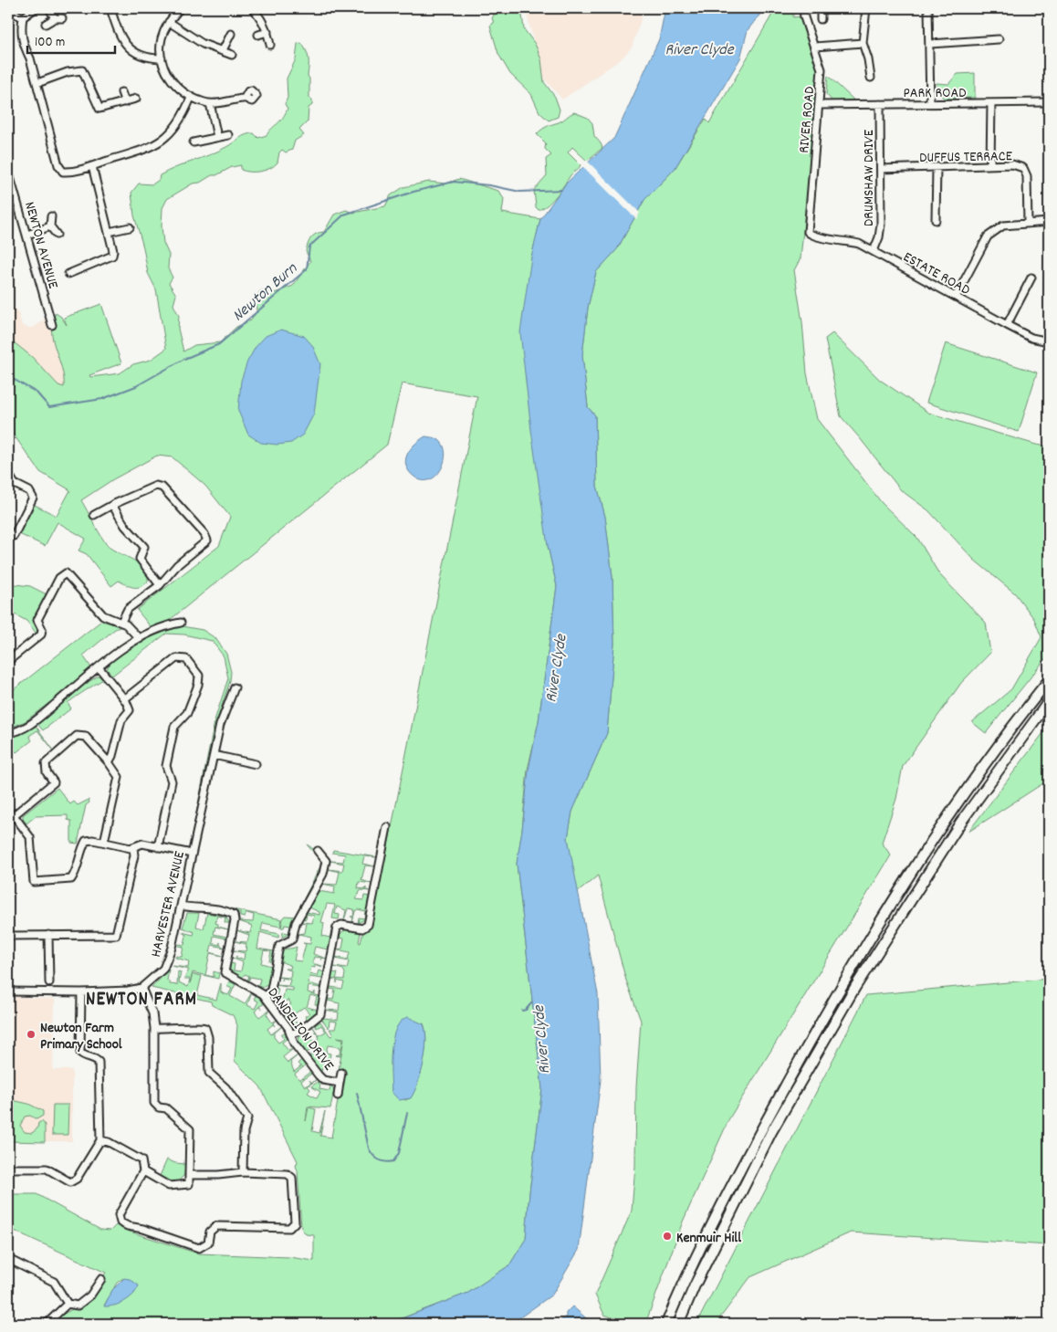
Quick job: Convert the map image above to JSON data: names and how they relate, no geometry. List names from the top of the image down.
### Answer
{
  "streets": {
    "street": [
      "PARK ROAD",
      "RIVER ROAD",
      "DUFFUS TERRACE",
      "DRUMSHAW DRIVE",
      "NEWTON AVENUE",
      "ESTATE ROAD",
      "HARVESTER AVENUE",
      "DANDELION DRIVE"
    ]
  },
  "crossings": [
    ["PARK ROAD", "RIVER ROAD"],
    ["PARK ROAD", "DRUMSHAW DRIVE"],
    ["RIVER ROAD", "ESTATE ROAD"],
    ["DUFFUS TERRACE", "DRUMSHAW DRIVE"],
    ["DRUMSHAW DRIVE", "ESTATE ROAD"],
    ["HARVESTER AVENUE", "DANDELION DRIVE"]
  ],
  "districts": ["NEWTON FARM"],
  "water": ["River Clyde", "Newton Burn"],
  "places": ["Newton Farm Primary School", "Kenmuir Hill"],
  "scale_bar": "100 m"
}
